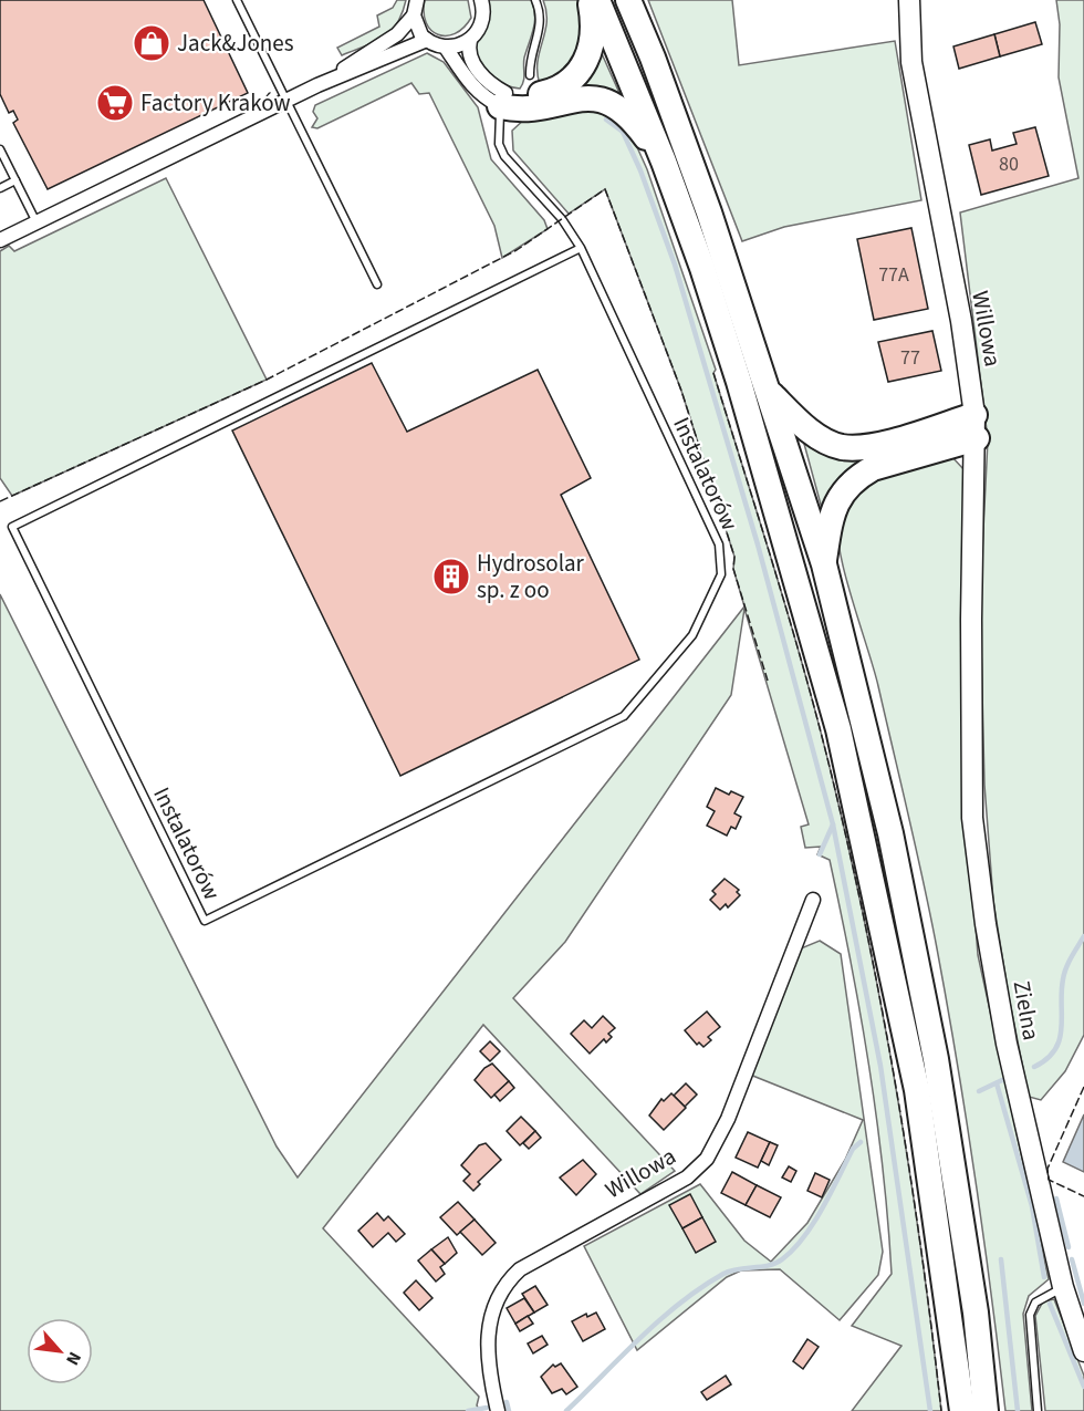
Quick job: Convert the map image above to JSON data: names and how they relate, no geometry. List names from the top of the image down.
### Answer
{
  "streets": {
    "street": ["Willowa", "Zielna"],
    "lane": ["Instalatorów"]
  },
  "crossings": [
    ["Willowa", "Zielna"]
  ],
  "places": {
    "shop": ["Jack&Jones"],
    "supermarket": ["Factory Kraków"],
    "building": ["Hydrosolar sp. z oo"]
  },
  "house_numbers": ["80", "77A", "77"],
  "north": "bottom right"
}
